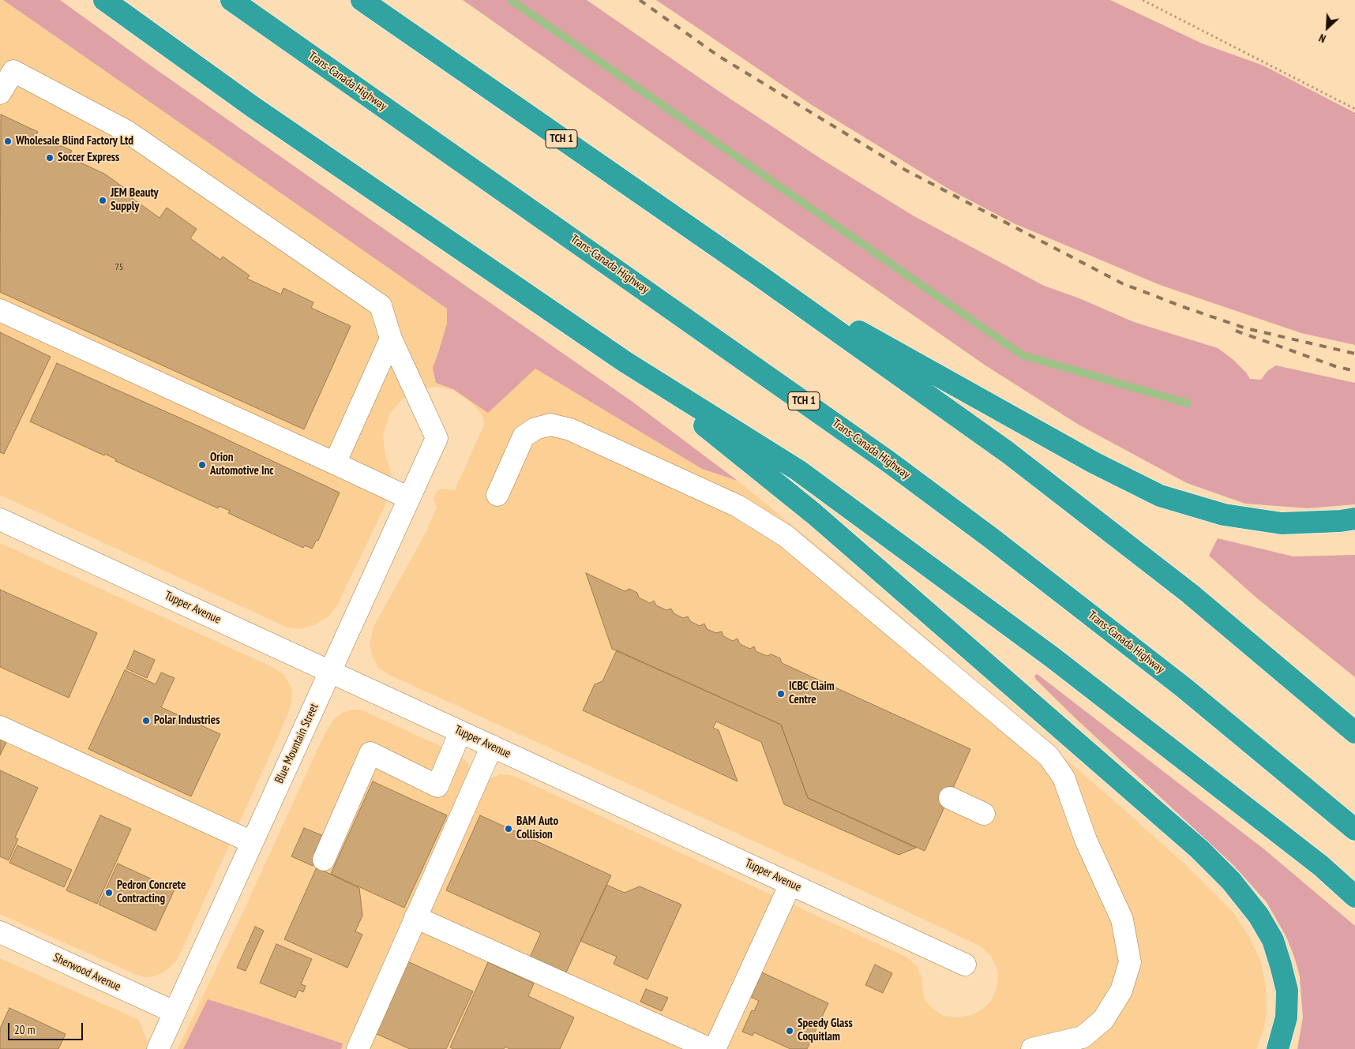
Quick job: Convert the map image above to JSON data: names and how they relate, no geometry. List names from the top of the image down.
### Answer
{
  "streets": {
    "highway": ["Trans-Canada Highway", "TCH 1"],
    "street": ["Tupper Avenue", "Blue Mountain Street", "Sherwood Avenue"]
  },
  "crossings": [
    ["Tupper Avenue", "Blue Mountain Street"],
    ["Blue Mountain Street", "Sherwood Avenue"]
  ],
  "places": [
    "Wholesale Blind Factory Ltd",
    "Soccer Express",
    "JEM Beauty Supply",
    "Orion Automotive Inc",
    "ICBC Claim Centre",
    "Polar Industries",
    "BAM Auto Collision",
    "Pedron Concrete Contracting",
    "Speedy Glass Coquitlam"
  ],
  "house_numbers": ["75"],
  "scale_bar": "20 m",
  "north": "bottom left"
}
